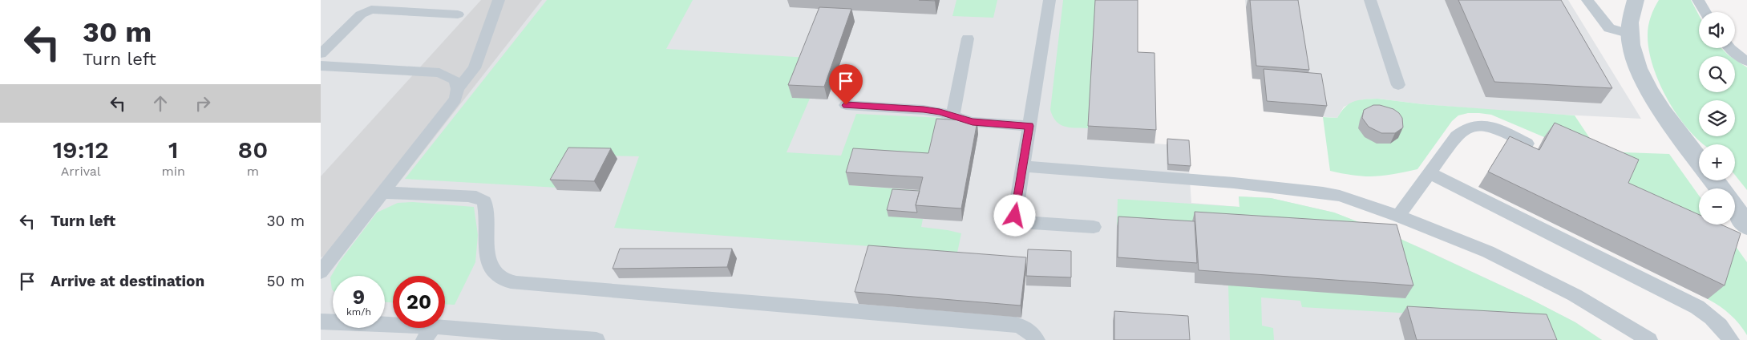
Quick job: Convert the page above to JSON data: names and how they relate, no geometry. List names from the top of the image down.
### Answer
{
  "page": {
    "turn": ["30 m", "Turn left"],
    "map_buttons": ["+", "−"],
    "eta": [
      "19:12",
      "Arrival",
      "1",
      "min",
      "80",
      "m"
    ],
    "list": [
      {
        "name": "Turn left",
        "value": "30 m"
      },
      {
        "name": "Arrive at destination",
        "value": "50 m"
      }
    ],
    "speed": "9 km/h",
    "limit": "20"
  }
}
